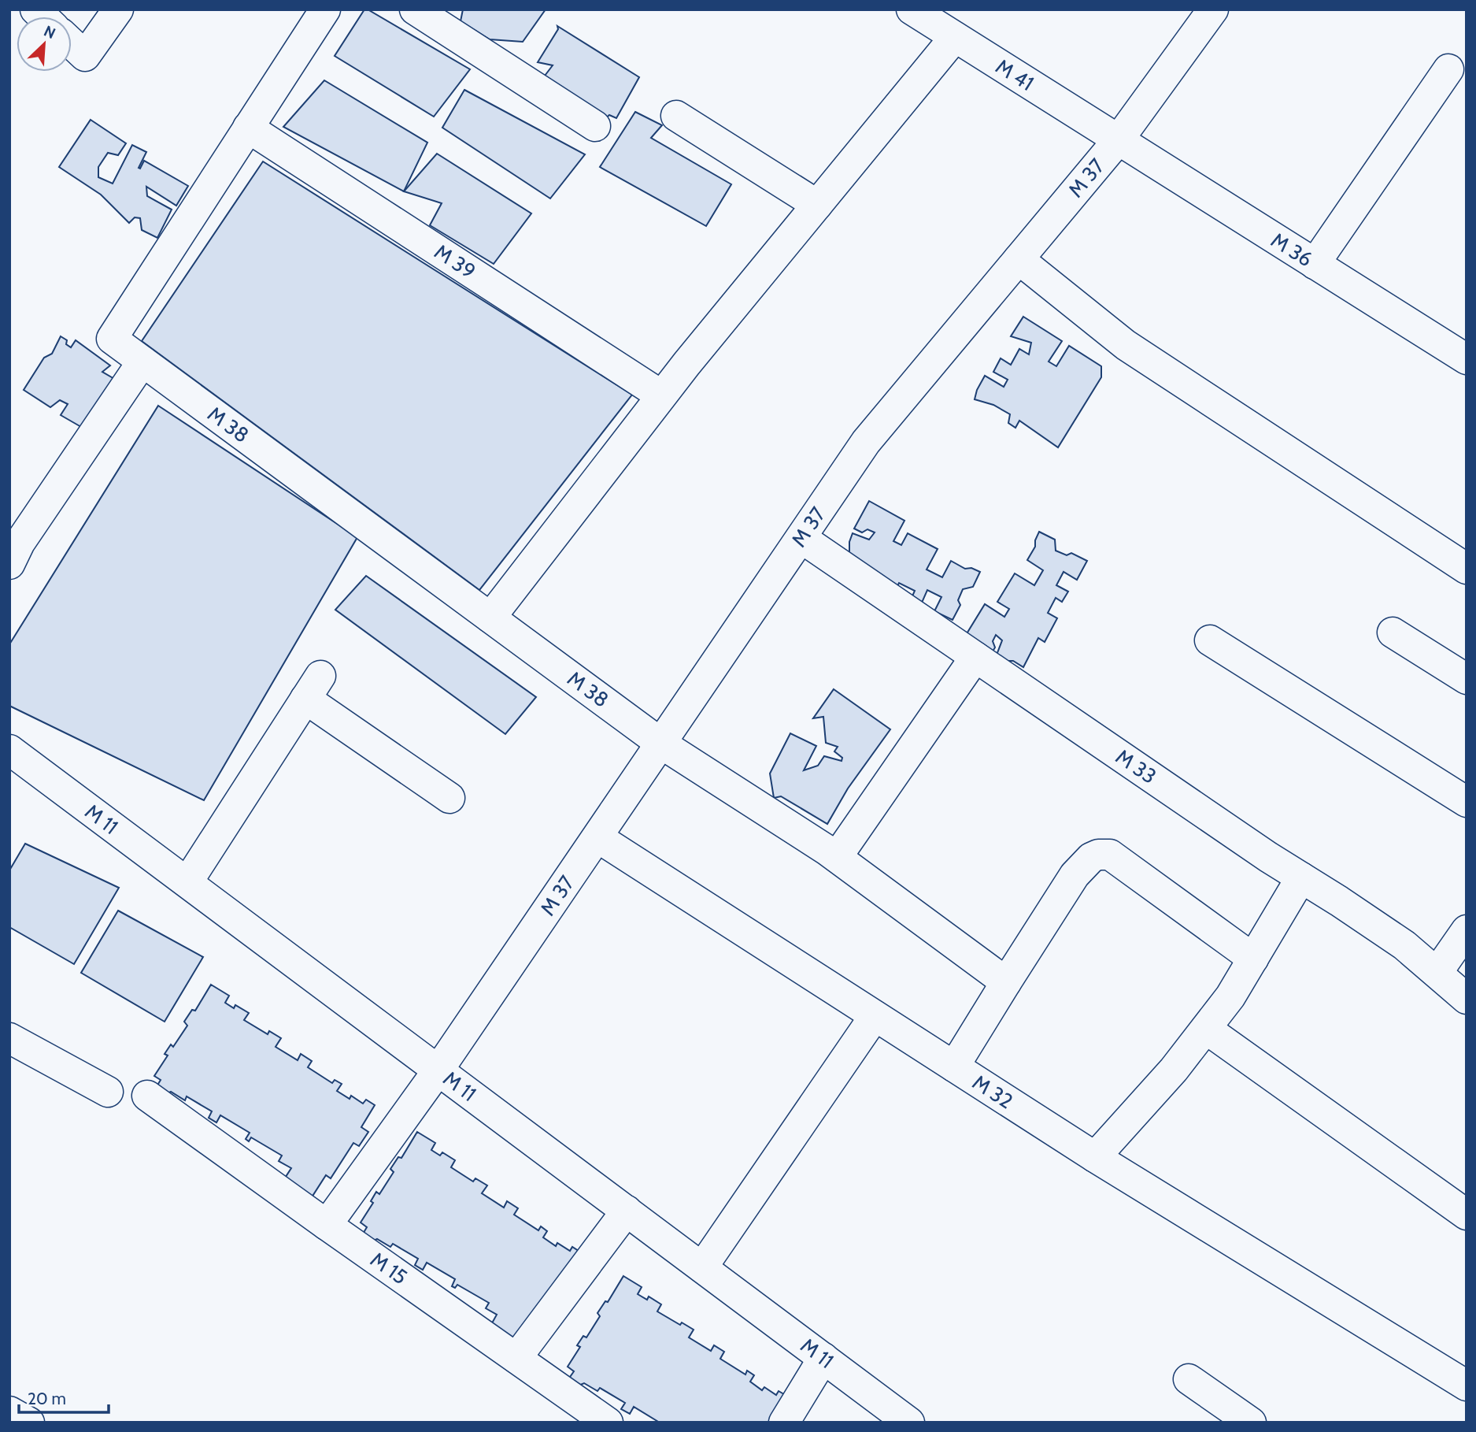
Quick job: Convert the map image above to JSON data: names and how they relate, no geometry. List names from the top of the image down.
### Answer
{
  "streets": {
    "street": [
      "M 41",
      "M 37",
      "M 36",
      "M 39",
      "M 38",
      "M 33",
      "M 11",
      "M 32",
      "M 15"
    ]
  },
  "crossings": [
    ["M 41", "M 37"],
    ["M 41", "M 36"],
    ["M 37", "M 36"],
    ["M 37", "M 38"],
    ["M 37", "M 33"],
    ["M 37", "M 11"],
    ["M 37", "M 32"],
    ["M 39", "M 38"]
  ],
  "scale_bar": "20 m",
  "north": "top right"
}
